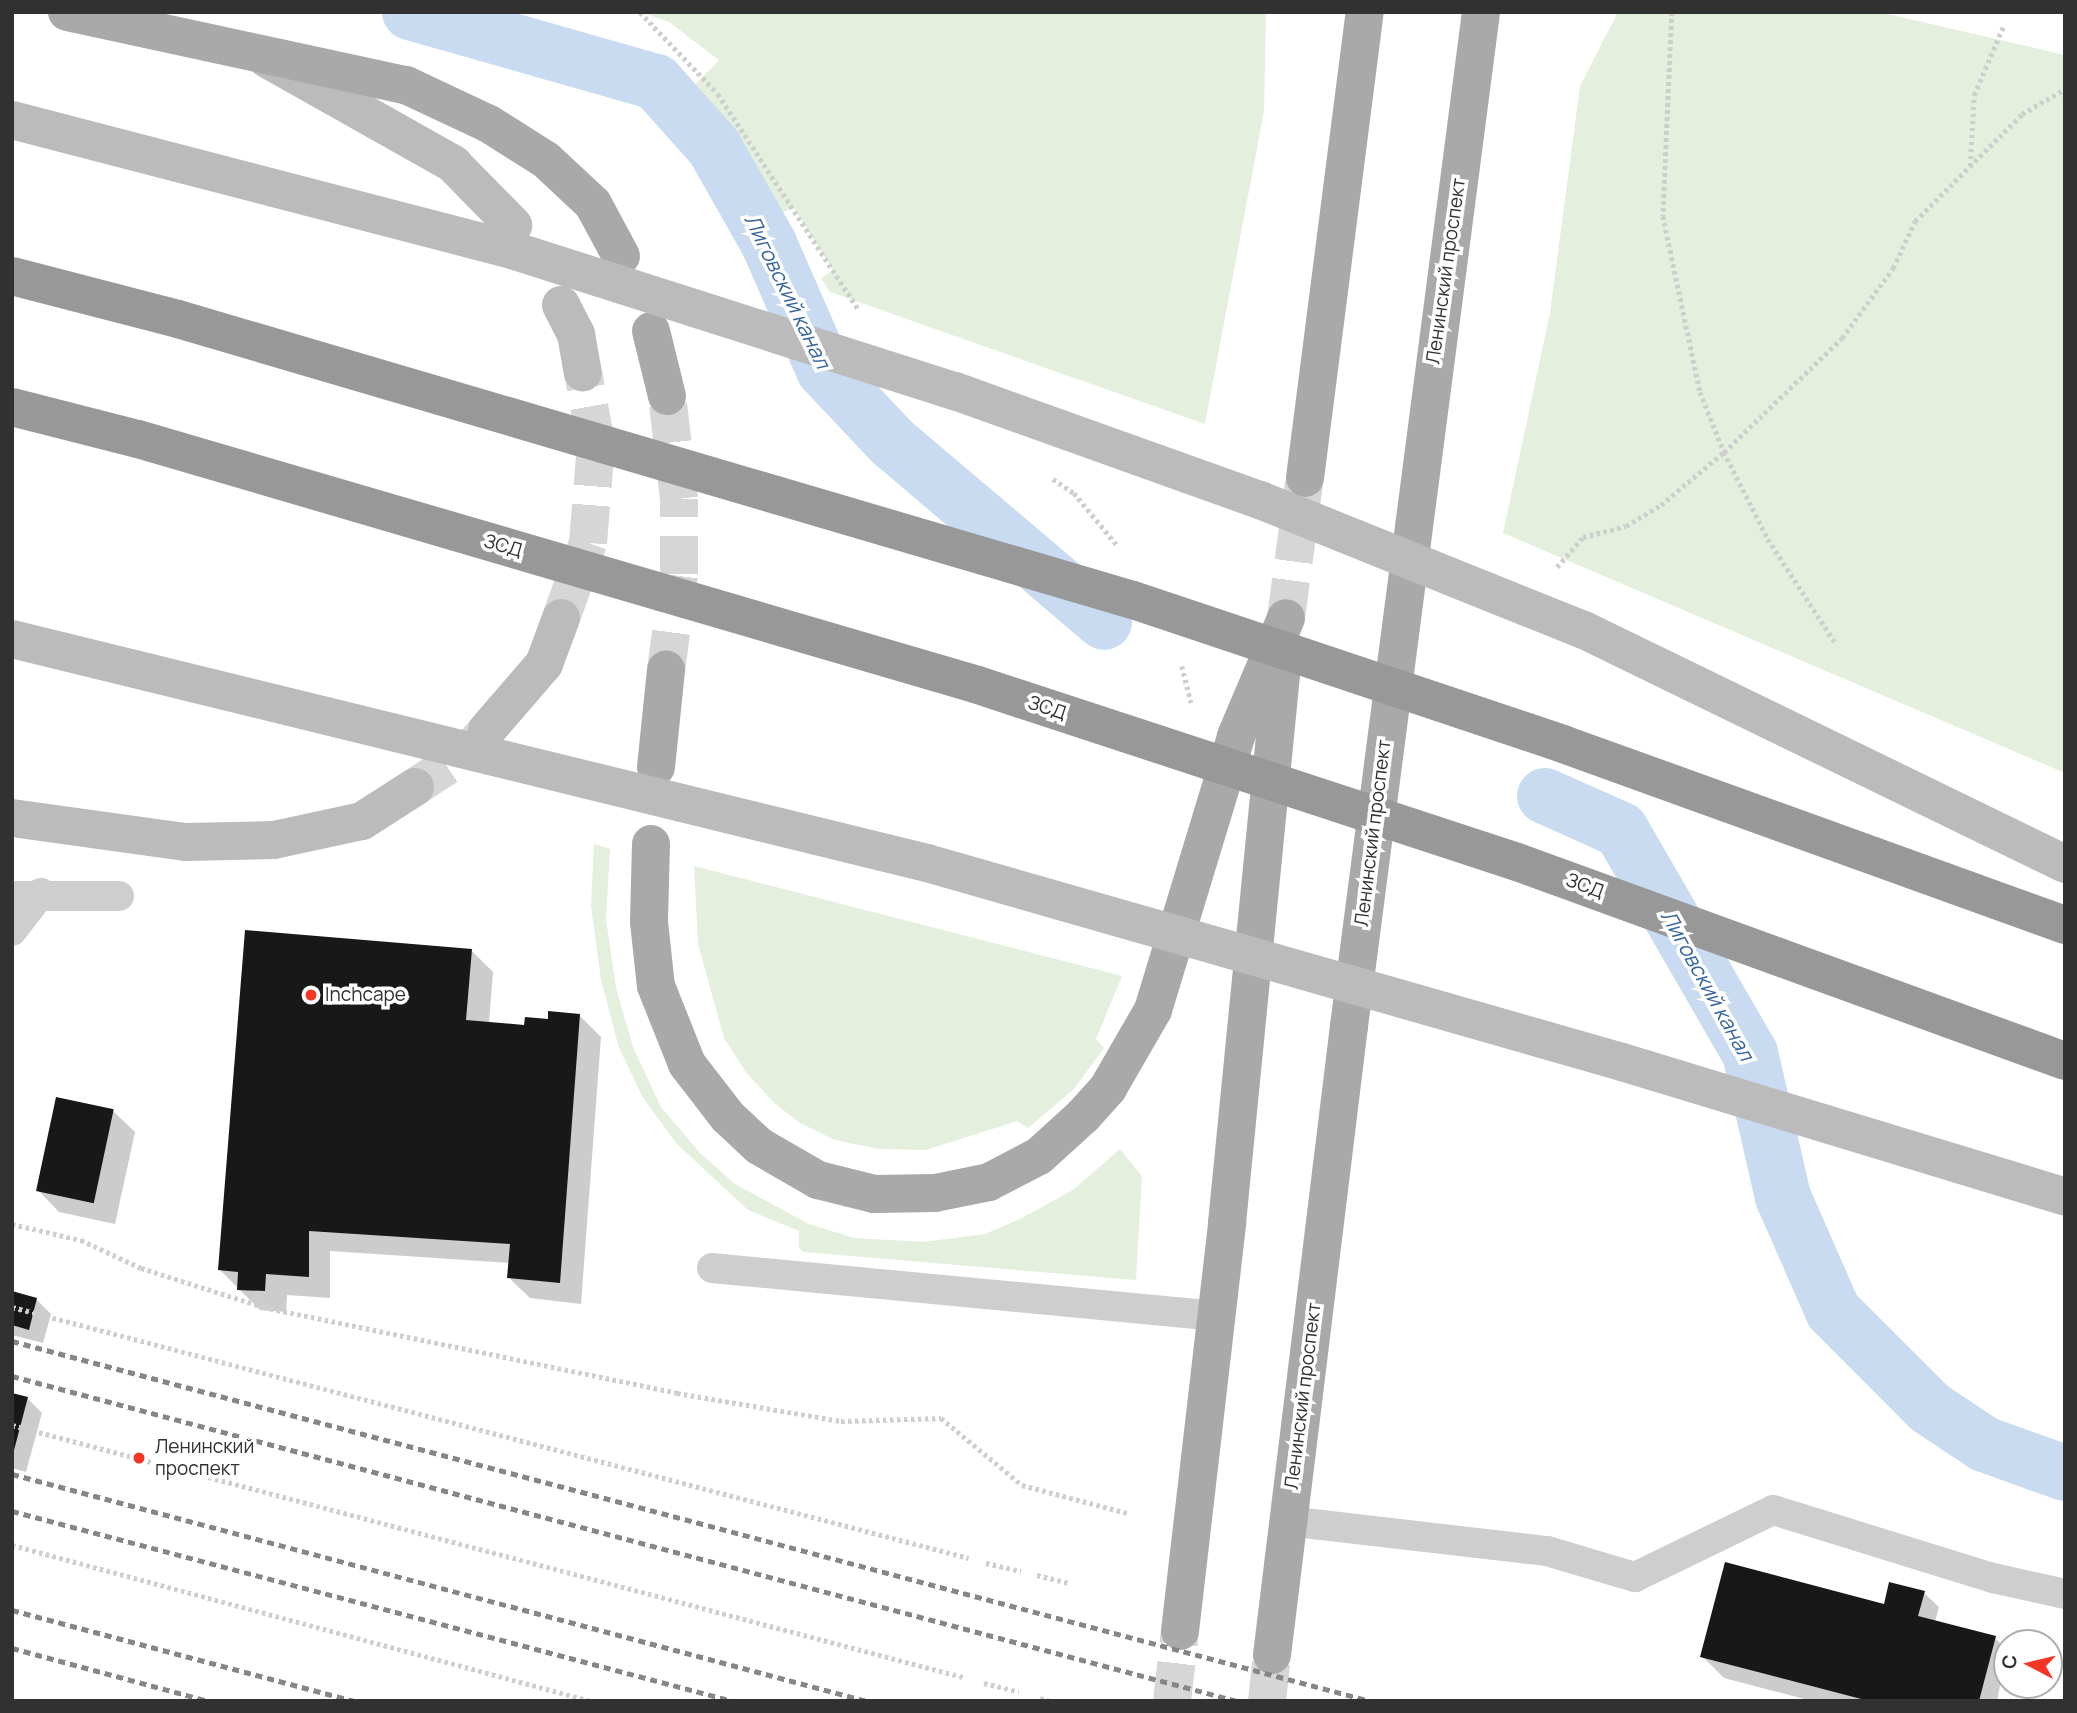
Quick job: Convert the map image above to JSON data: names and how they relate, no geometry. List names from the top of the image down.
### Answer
{
  "streets": {
    "highway": ["ЗСД"],
    "main road": ["Ленинский проспект"]
  },
  "water": ["Лиговский канал"],
  "places": ["Inchcape", "Ленинский проспект"],
  "north": "left"
}
